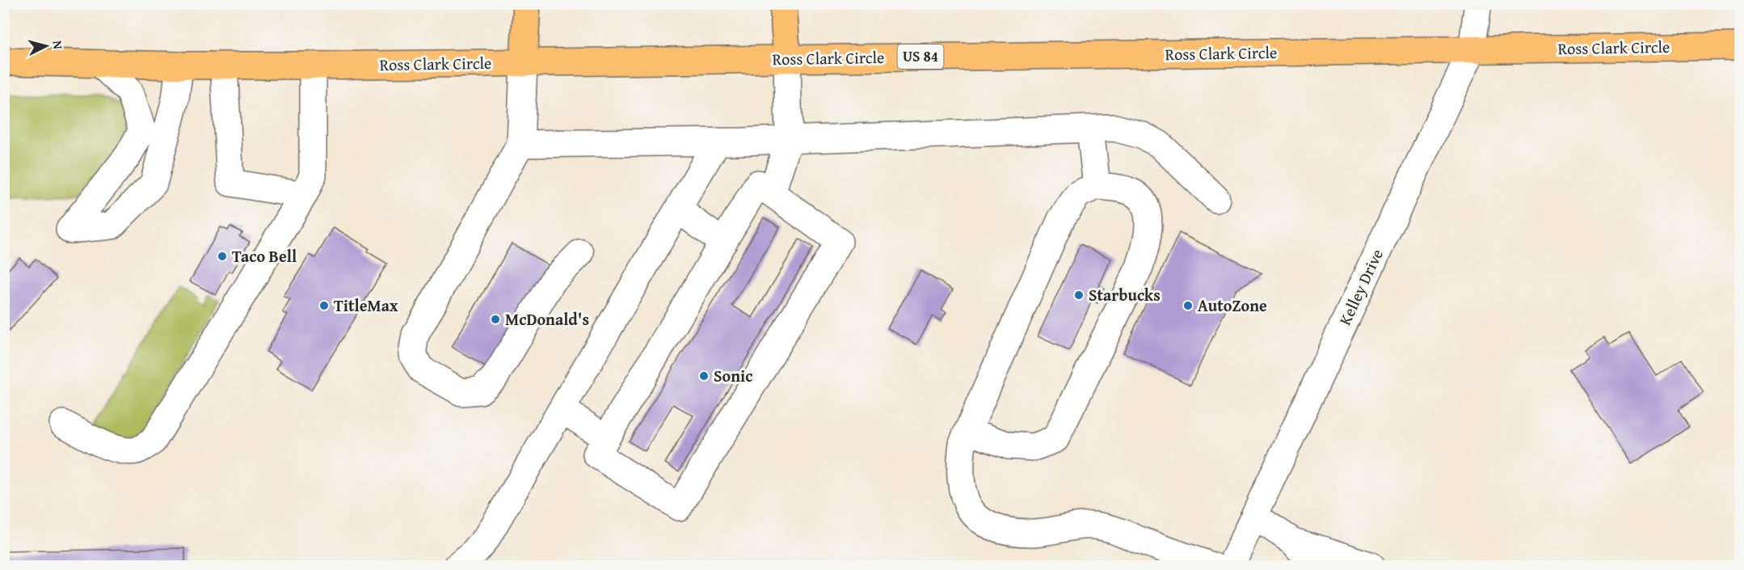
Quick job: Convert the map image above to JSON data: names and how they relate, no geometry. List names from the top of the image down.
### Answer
{
  "streets": {
    "highway": ["Ross Clark Circle", "US 84"],
    "street": ["Kelley Drive"]
  },
  "crossings": [
    ["Ross Clark Circle", "Kelley Drive"]
  ],
  "places": [
    "Taco Bell",
    "Starbucks",
    "TitleMax",
    "AutoZone",
    "McDonald's",
    "Sonic"
  ],
  "north": "right"
}
